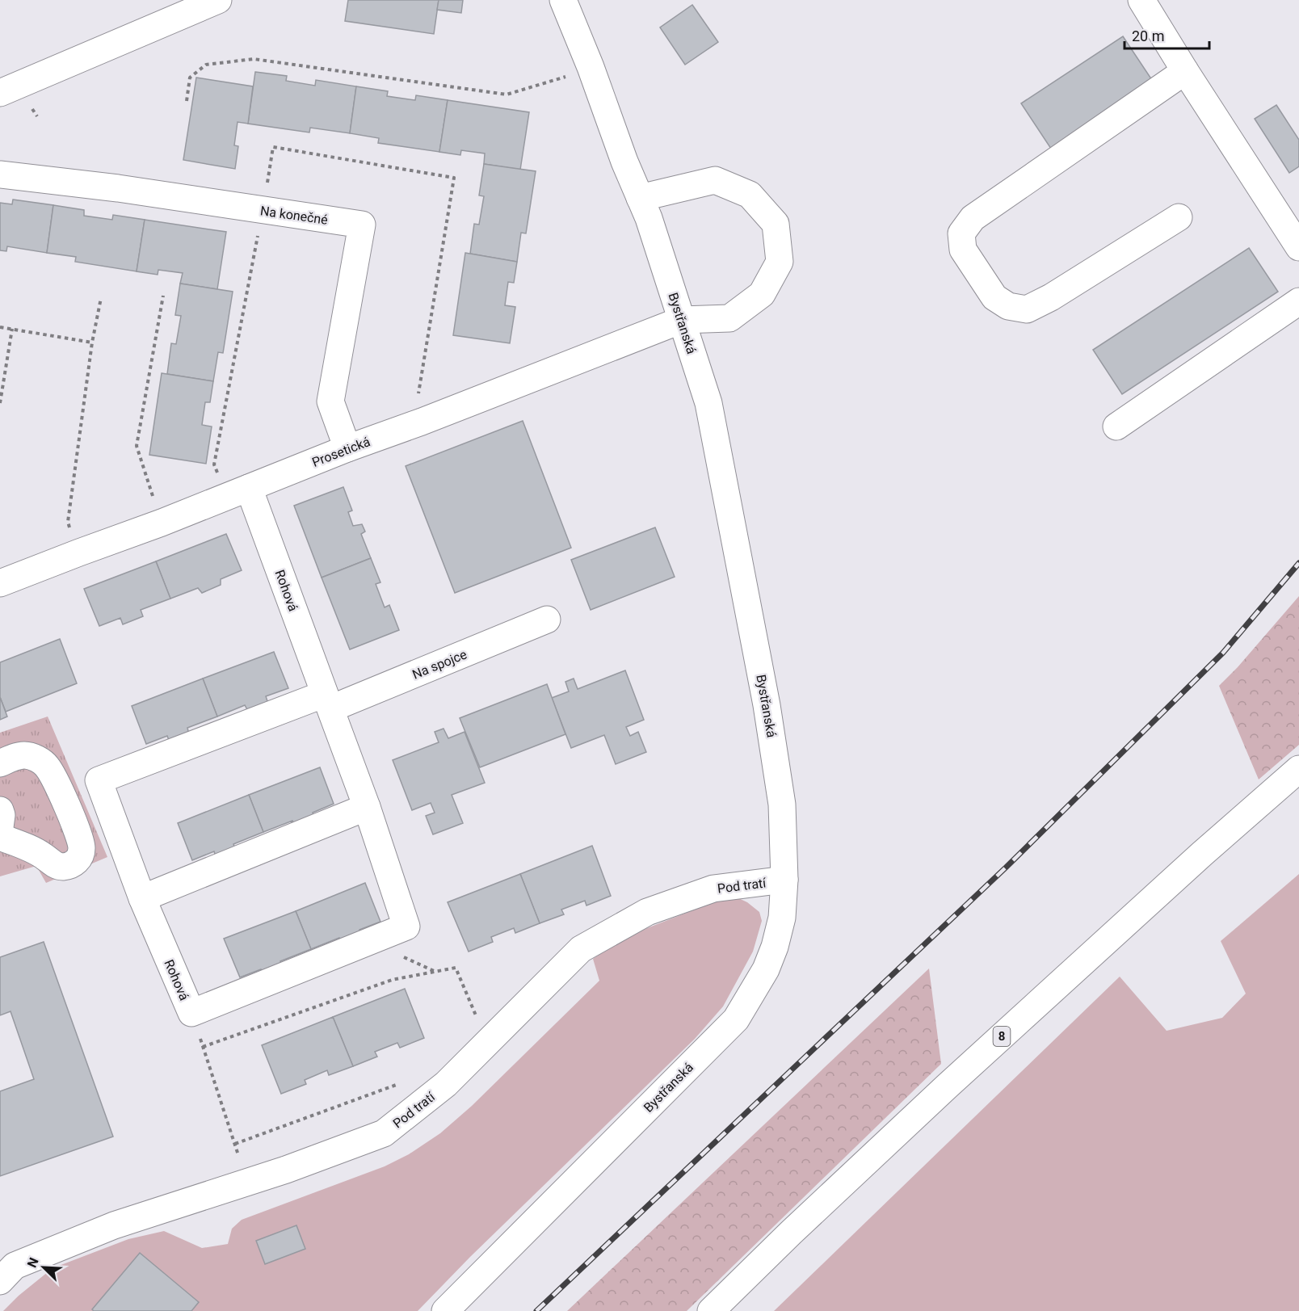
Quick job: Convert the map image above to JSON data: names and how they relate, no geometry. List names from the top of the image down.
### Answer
{
  "streets": {
    "street": [
      "Na konečné",
      "Bystřanská",
      "Prosetická",
      "Rohová",
      "Na spojce",
      "Pod tratí",
      "8"
    ]
  },
  "crossings": [
    ["Na konečné", "Prosetická"],
    ["Bystřanská", "Prosetická"],
    ["Bystřanská", "Pod tratí"],
    ["Prosetická", "Rohová"],
    ["Rohová", "Na spojce"]
  ],
  "scale_bar": "20 m",
  "north": "top left"
}
